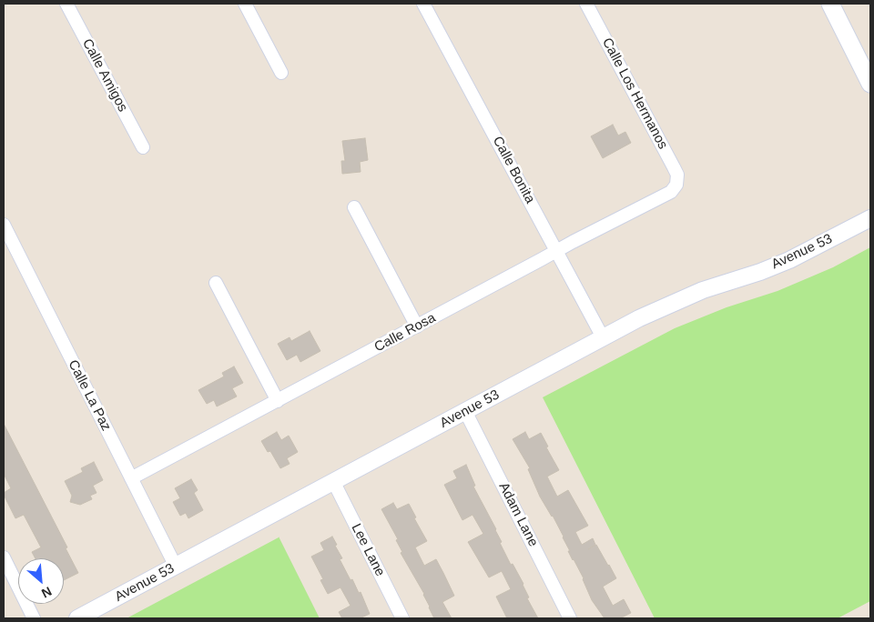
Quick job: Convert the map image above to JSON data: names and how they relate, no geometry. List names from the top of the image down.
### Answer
{
  "streets": {
    "street": [
      "Calle Amigos",
      "Calle Los Hermanos",
      "Calle Bonita",
      "Avenue 53",
      "Calle Rosa",
      "Calle La Paz",
      "Adam Lane",
      "Lee Lane"
    ]
  },
  "crossings": [
    ["Calle Los Hermanos", "Calle Rosa"],
    ["Calle Bonita", "Avenue 53"],
    ["Calle Bonita", "Calle Rosa"],
    ["Avenue 53", "Calle La Paz"],
    ["Avenue 53", "Adam Lane"],
    ["Avenue 53", "Lee Lane"],
    ["Calle Rosa", "Calle La Paz"]
  ],
  "north": "bottom right"
}
